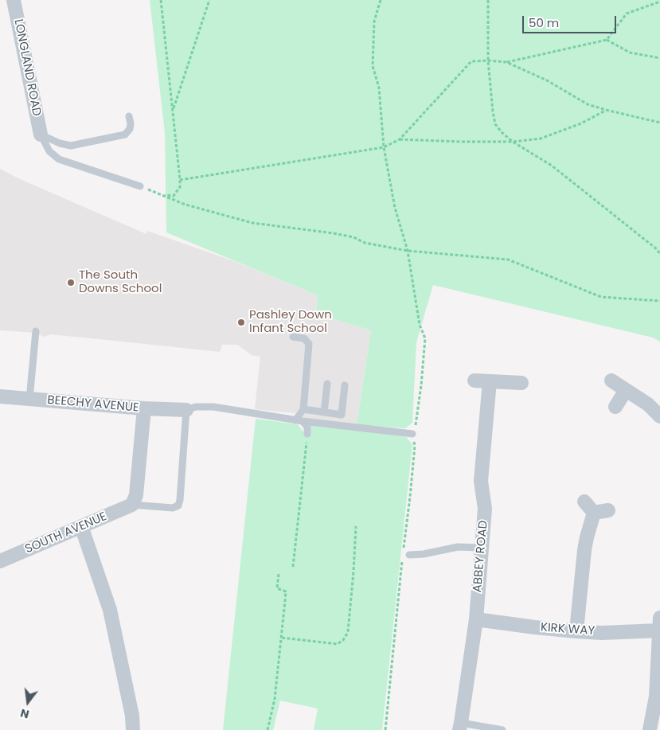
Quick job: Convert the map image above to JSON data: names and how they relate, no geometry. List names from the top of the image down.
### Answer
{
  "streets": {
    "street": [
      "LONGLAND ROAD",
      "BEECHY AVENUE",
      "SOUTH AVENUE",
      "ABBEY ROAD",
      "KIRK WAY"
    ]
  },
  "crossings": [
    ["ABBEY ROAD", "KIRK WAY"]
  ],
  "places": ["The South Downs School", "Pashley Down Infant School"],
  "scale_bar": "50 m",
  "north": "bottom"
}
